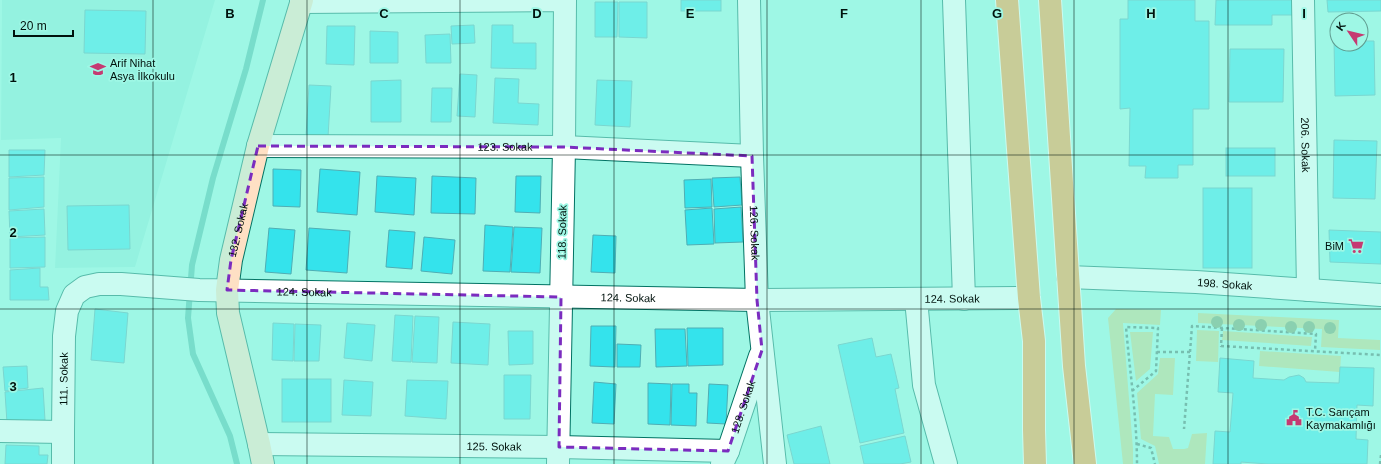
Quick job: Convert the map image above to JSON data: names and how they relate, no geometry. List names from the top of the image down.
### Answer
{
  "streets": {
    "main road": ["132. Sokak"],
    "street": [
      "206. Sokak",
      "123. Sokak",
      "118. Sokak",
      "126. Sokak",
      "198. Sokak",
      "124. Sokak",
      "111. Sokak",
      "128. Sokak",
      "125. Sokak"
    ]
  },
  "crossings": [
    ["206. Sokak", "198. Sokak"],
    ["123. Sokak", "132. Sokak"],
    ["123. Sokak", "118. Sokak"],
    ["123. Sokak", "126. Sokak"],
    ["132. Sokak", "124. Sokak"],
    ["132. Sokak", "125. Sokak"],
    ["118. Sokak", "124. Sokak"],
    ["118. Sokak", "125. Sokak"],
    ["126. Sokak", "124. Sokak"],
    ["126. Sokak", "128. Sokak"],
    ["124. Sokak", "111. Sokak"],
    ["128. Sokak", "125. Sokak"]
  ],
  "places": {
    "school or university": ["Arif Nihat Asya İlkokulu"],
    "supermarket": ["BiM"],
    "public building": ["T.C. Sarıçam Kaymakamlığı"]
  },
  "scale_bar": "20 m",
  "north": "top left",
  "grid": {
    "columns": [
      "B",
      "C",
      "D",
      "E",
      "F",
      "G",
      "H",
      "I"
    ],
    "rows": ["1", "2", "3"]
  }
}
